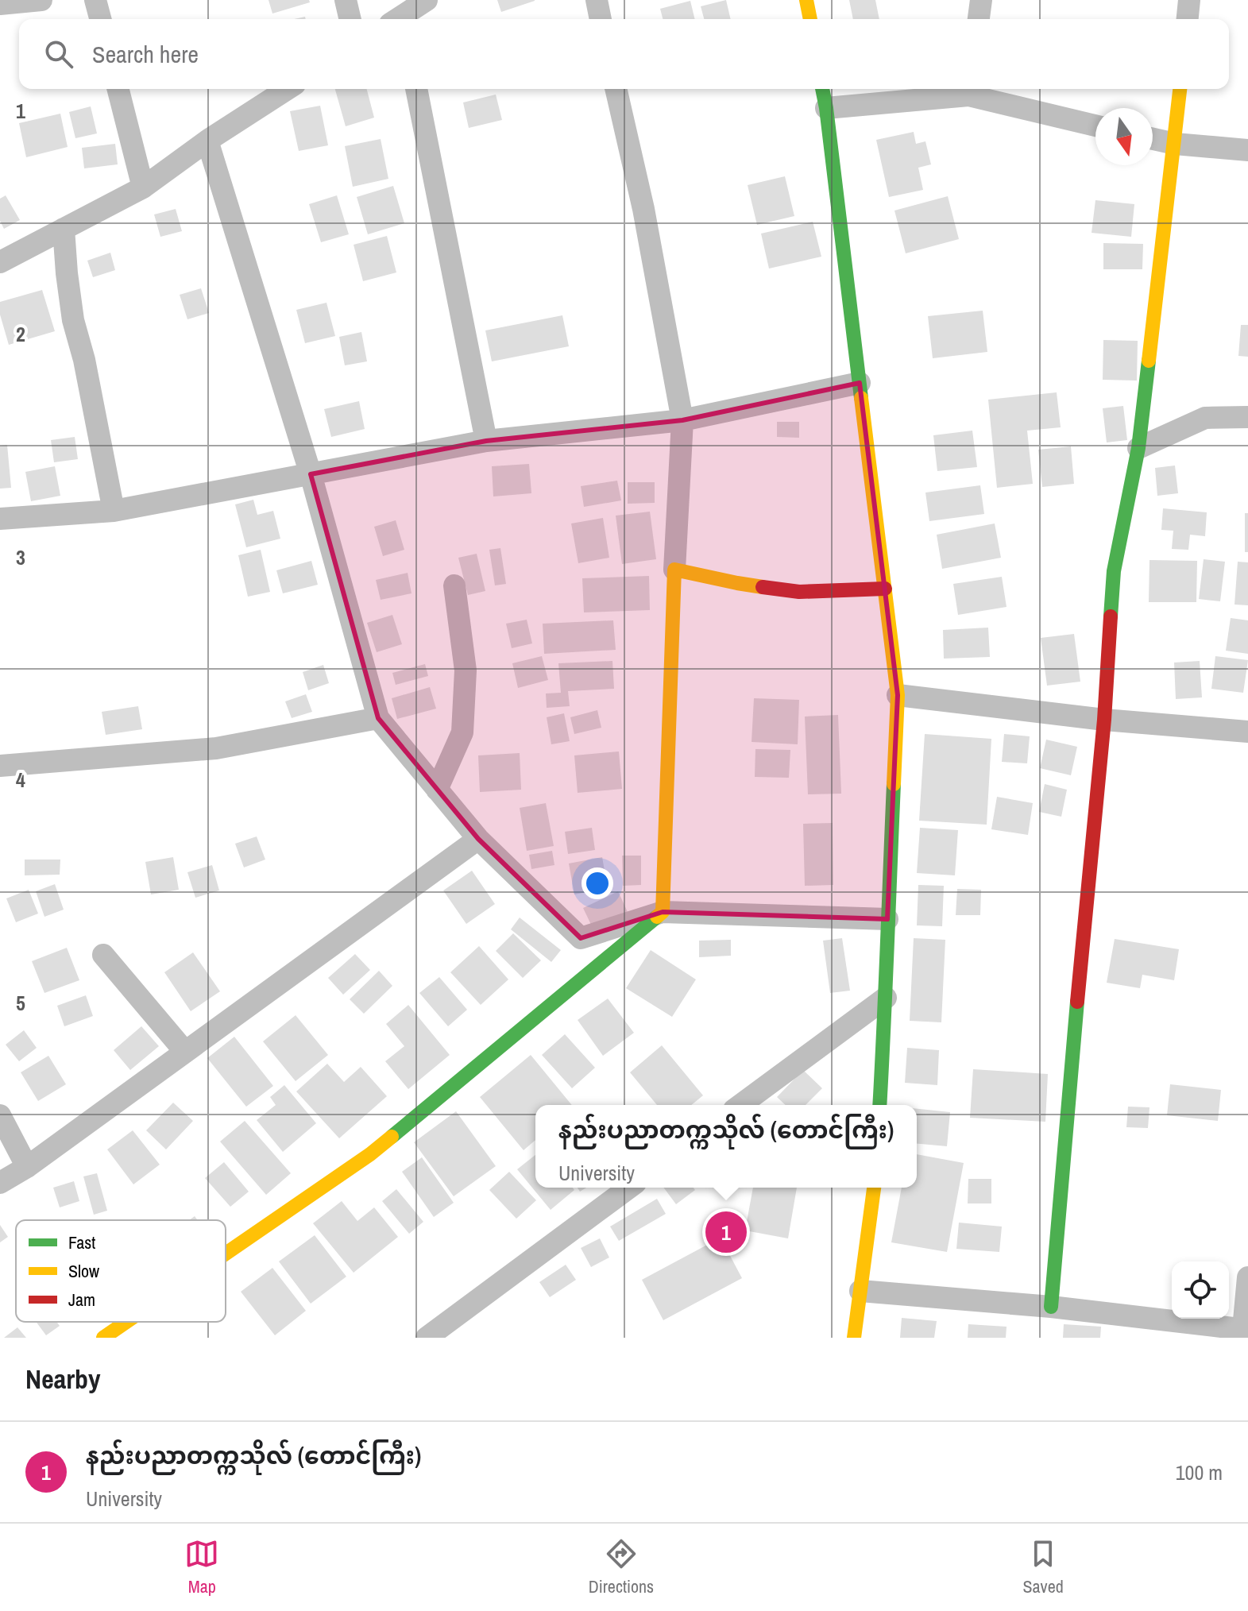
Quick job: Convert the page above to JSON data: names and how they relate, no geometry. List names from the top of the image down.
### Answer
{
  "legend": ["Fast", "Slow", "Jam"],
  "north": "bottom",
  "page": {
    "search": "Search here",
    "popup": ["နည်းပညာတက္ကသိုလ် (တောင်ကြီး)", "University"],
    "pins": "1",
    "heading": "Nearby",
    "list": [
      {
        "mark": "1",
        "name": "နည်းပညာတက္ကသိုလ် (တောင်ကြီး)",
        "note": "University",
        "value": "100 m"
      }
    ],
    "nav": ["Map", "Directions", "Saved"]
  },
  "grid": {
    "rows": [
      "1",
      "2",
      "3",
      "4",
      "5"
    ]
  }
}
